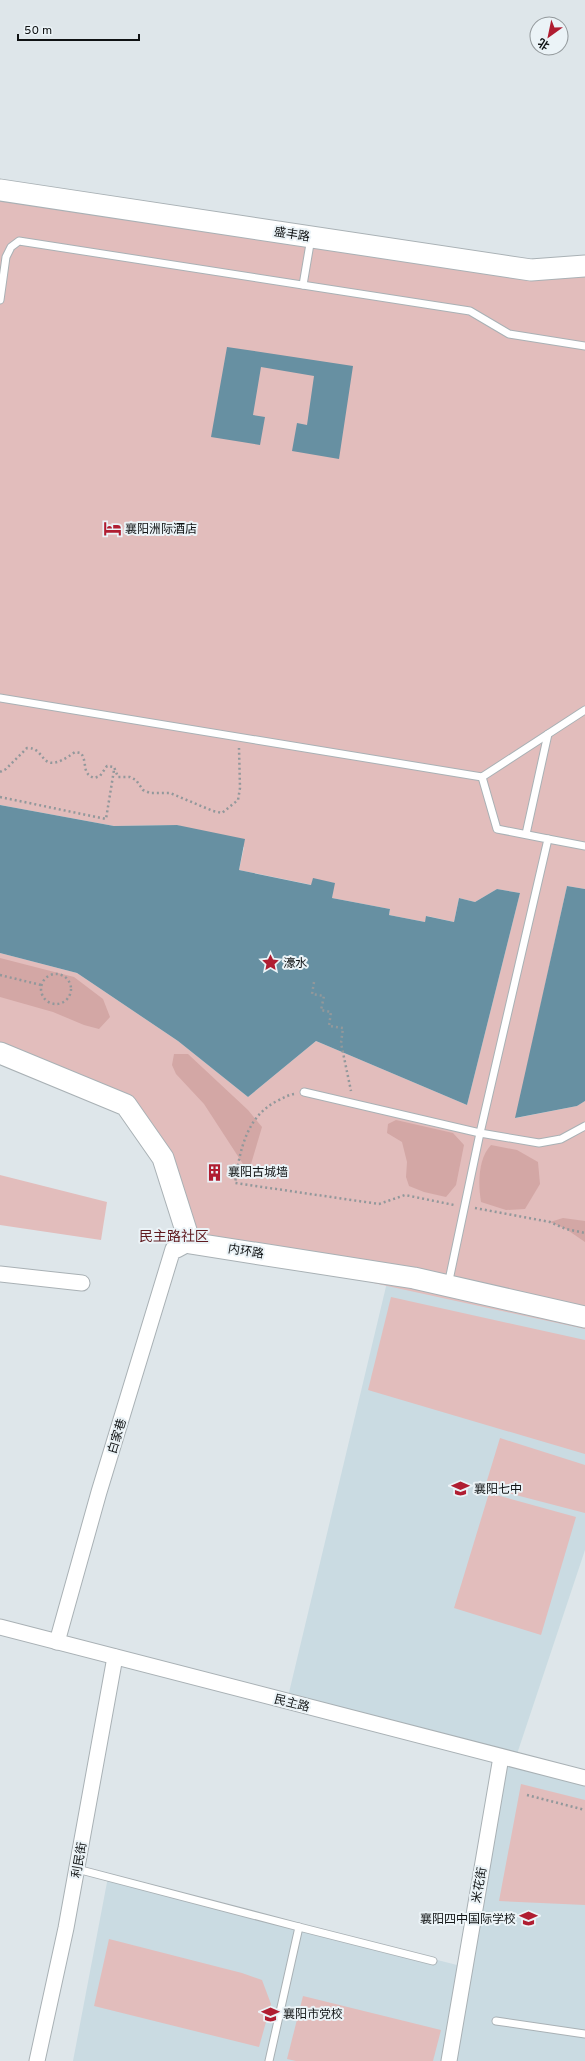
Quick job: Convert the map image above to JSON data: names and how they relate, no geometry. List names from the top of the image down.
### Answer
{
  "streets": {
    "street": [
      "盛丰路",
      "内环路",
      "白家巷",
      "民主路",
      "利民街",
      "米花街"
    ]
  },
  "crossings": [
    ["内环路", "白家巷"],
    ["白家巷", "民主路"],
    ["民主路", "利民街"],
    ["民主路", "米花街"]
  ],
  "districts": ["民主路社区"],
  "places": {
    "hotel": ["襄阳洲际酒店"],
    "place": ["濠水"],
    "building": ["襄阳古城墙"],
    "school or university": ["襄阳七中", "襄阳四中国际学校", "襄阳市党校"]
  },
  "scale_bar": "50 m",
  "north": "bottom left"
}
